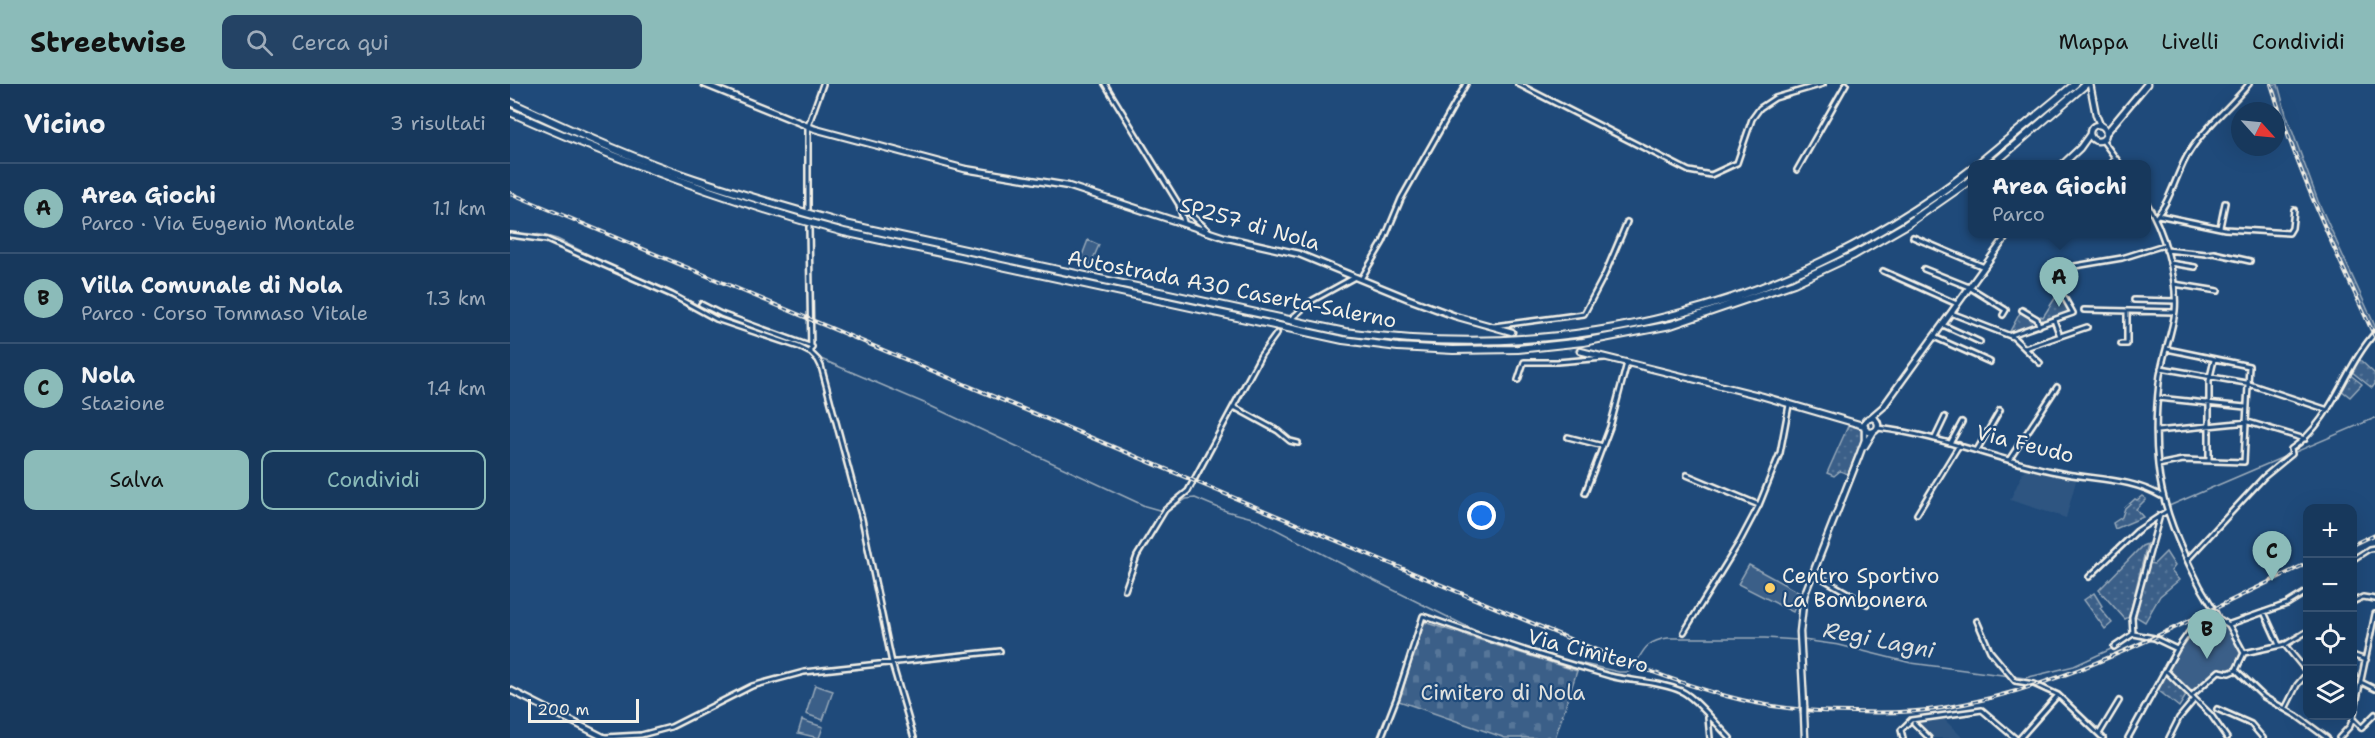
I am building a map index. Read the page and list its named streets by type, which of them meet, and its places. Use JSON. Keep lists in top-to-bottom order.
{
  "streets": {
    "highway": ["Autostrada A30 Caserta-Salerno"],
    "street": ["SP257 di Nola", "Via Feudo", "Via Cimitero"]
  },
  "water": ["Regi Lagni"],
  "parks": ["Cimitero di Nola"],
  "places": ["Centro Sportivo La Bombonera"],
  "scale_bar": "200 m",
  "north": "bottom right",
  "page": {
    "header": "Streetwise",
    "search": "Cerca qui",
    "nav": ["Mappa", "Livelli", "Condividi"],
    "heading": ["Vicino", "3 risultati"],
    "popup": ["Area Giochi", "Parco"],
    "list": [
      {
        "mark": "A",
        "name": "Area Giochi",
        "note": "Parco · Via Eugenio Montale",
        "value": "1.1 km"
      },
      {
        "mark": "B",
        "name": "Villa Comunale di Nola",
        "note": "Parco · Corso Tommaso Vitale",
        "value": "1.3 km"
      },
      {
        "mark": "C",
        "name": "Nola",
        "note": "Stazione",
        "value": "1.4 km"
      }
    ],
    "pins": ["A", "C", "B"],
    "buttons": ["Salva", "Condividi"],
    "map_buttons": ["+", "−"],
    "scale": "200 m"
  }
}
